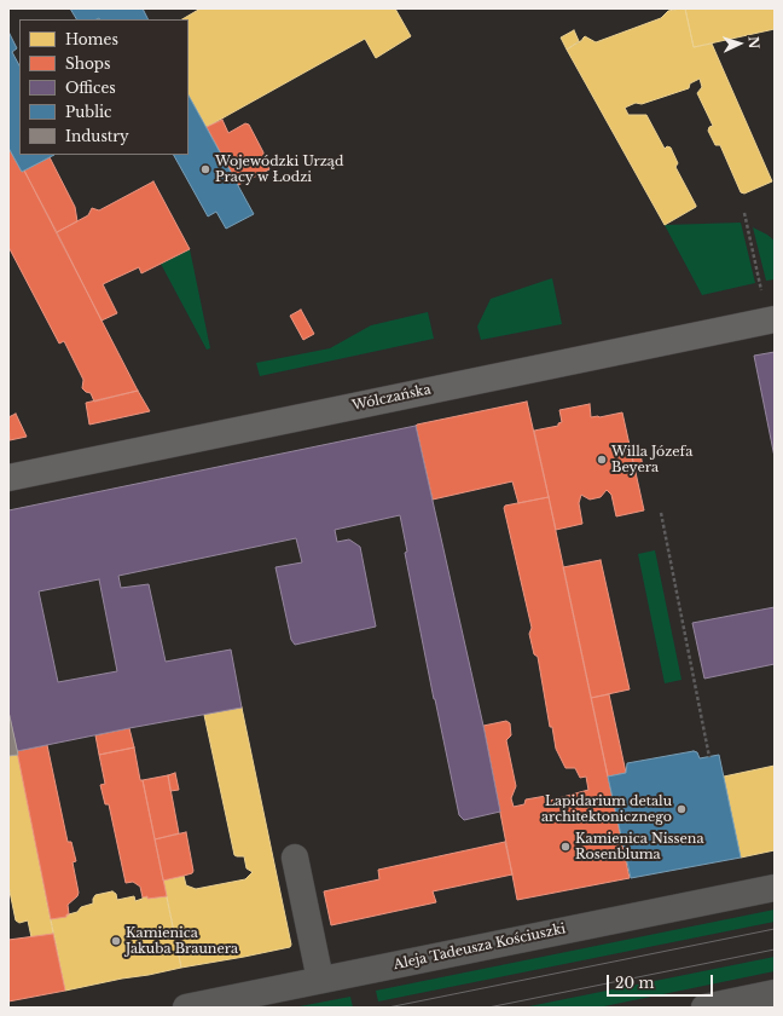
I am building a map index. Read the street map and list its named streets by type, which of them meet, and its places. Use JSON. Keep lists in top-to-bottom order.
{
  "streets": {
    "main road": ["Wólczańska"],
    "street": ["Aleja Tadeusza Kościuszki"]
  },
  "places": [
    "Wojewódzki Urząd Pracy w Łodzi",
    "Willa Józefa Beyera",
    "Lapidarium detalu architektonicznego",
    "Kamienica Nissena Rosenbluma",
    "Kamienica Jakuba Braunera"
  ],
  "legend": [
    "Homes",
    "Shops",
    "Offices",
    "Public",
    "Industry"
  ],
  "scale_bar": "20 m",
  "north": "right"
}
